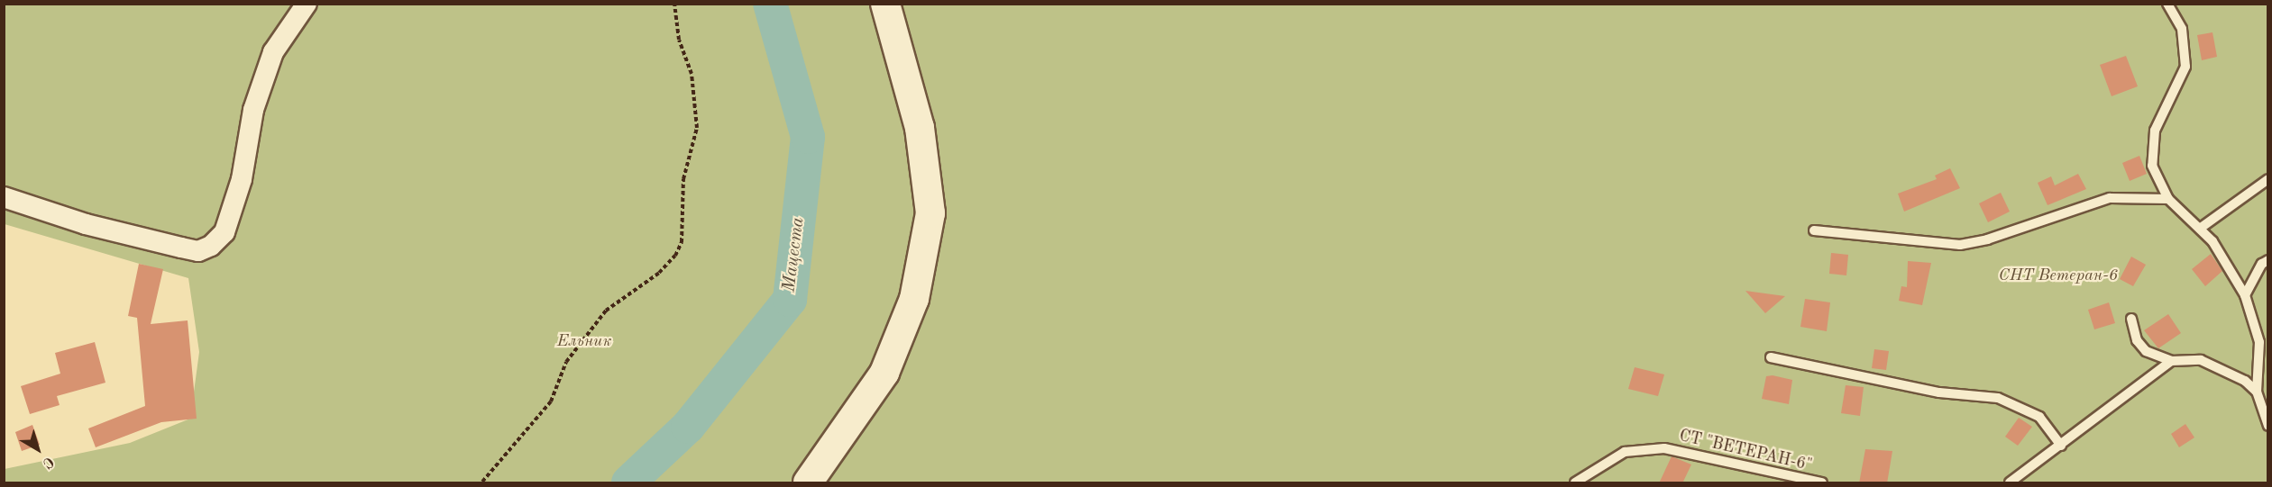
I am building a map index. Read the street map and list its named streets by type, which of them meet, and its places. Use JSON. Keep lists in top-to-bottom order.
{
  "streets": {
    "lane": ["СТ \"ВЕТЕРАН-6\""]
  },
  "water": ["Мацеста"],
  "parks": ["СНТ Ветеран-6", "Ельник"],
  "north": "bottom right"
}
